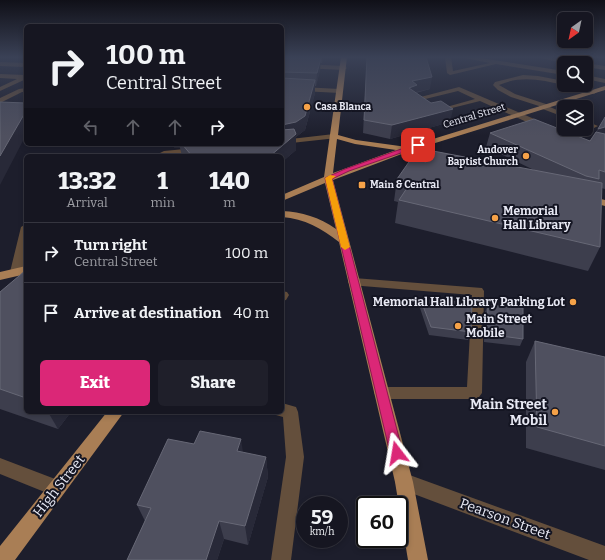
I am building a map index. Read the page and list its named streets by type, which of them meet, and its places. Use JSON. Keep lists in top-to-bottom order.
{
  "streets": {
    "main road": ["Central Street", "High Street"],
    "street": ["Pearson Street"]
  },
  "places": {
    "other": [
      "Casa Blanca",
      "Andover Baptist Church",
      "Memorial Hall Library",
      "Memorial Hall Library Parking Lot",
      "Main Street Mobile",
      "Main Street Mobil"
    ],
    "transit": ["Main & Central"]
  },
  "north": "bottom left",
  "page": {
    "turn": ["100 m", "Central Street"],
    "eta": [
      "13:32",
      "Arrival",
      "1",
      "min",
      "140",
      "m"
    ],
    "list": [
      {
        "name": "Turn right",
        "note": "Central Street",
        "value": "100 m"
      },
      {
        "name": "Arrive at destination",
        "value": "40 m"
      }
    ],
    "buttons": ["Exit", "Share"],
    "speed": "59 km/h",
    "limit": "60"
  }
}
